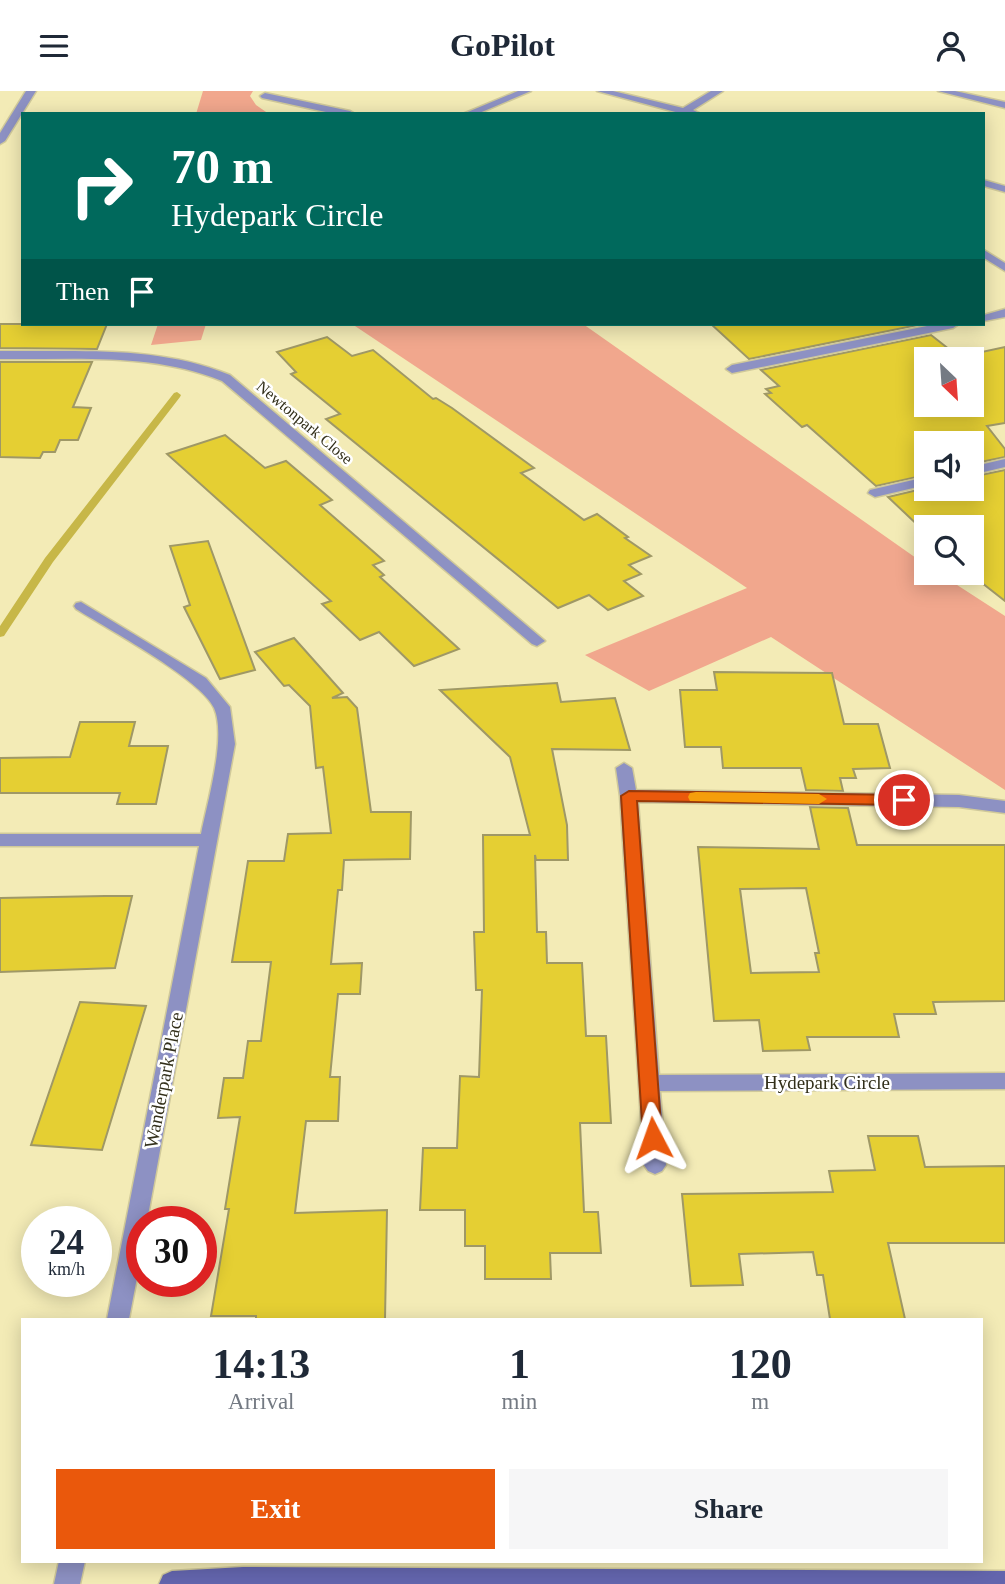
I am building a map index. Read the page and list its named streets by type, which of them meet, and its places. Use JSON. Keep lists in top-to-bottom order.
{
  "streets": {
    "street": ["Newtonpark Close", "Wanderpark Place", "Hydepark Circle"]
  },
  "north": "bottom right",
  "page": {
    "header": "GoPilot",
    "turn": ["70 m", "Hydepark Circle"],
    "then": "Then",
    "speed": "24 km/h",
    "limit": "30",
    "eta": [
      "14:13",
      "Arrival",
      "1",
      "min",
      "120",
      "m"
    ],
    "buttons": ["Exit", "Share"]
  }
}
